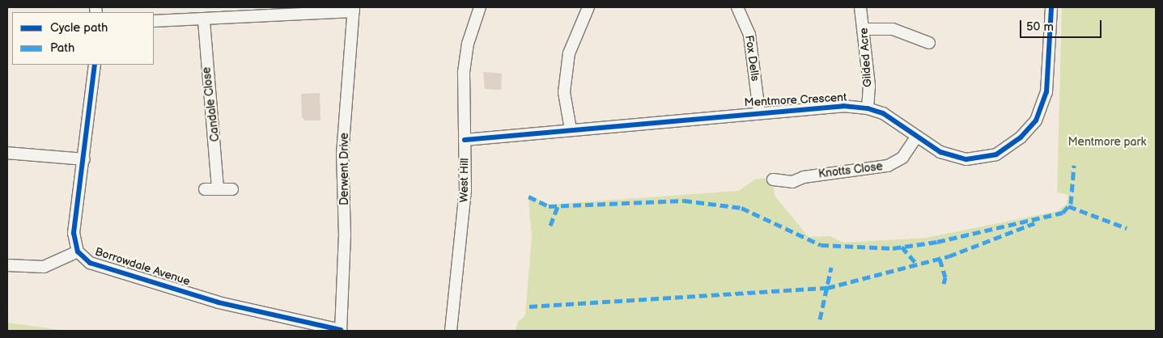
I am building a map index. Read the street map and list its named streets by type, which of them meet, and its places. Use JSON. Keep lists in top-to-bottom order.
{
  "streets": {
    "street": [
      "Gilded Acre",
      "Fox Dells",
      "Mentmore Crescent",
      "Candale Close",
      "Derwent Drive",
      "Knotts Close",
      "West Hill",
      "Borrowdale Avenue"
    ]
  },
  "crossings": [
    ["Gilded Acre", "Mentmore Crescent"],
    ["Fox Dells", "Mentmore Crescent"],
    ["Mentmore Crescent", "Knotts Close"],
    ["Mentmore Crescent", "West Hill"],
    ["Derwent Drive", "Borrowdale Avenue"]
  ],
  "parks": ["Mentmore park"],
  "legend": ["Cycle path", "Path"],
  "scale_bar": "50 m"
}
